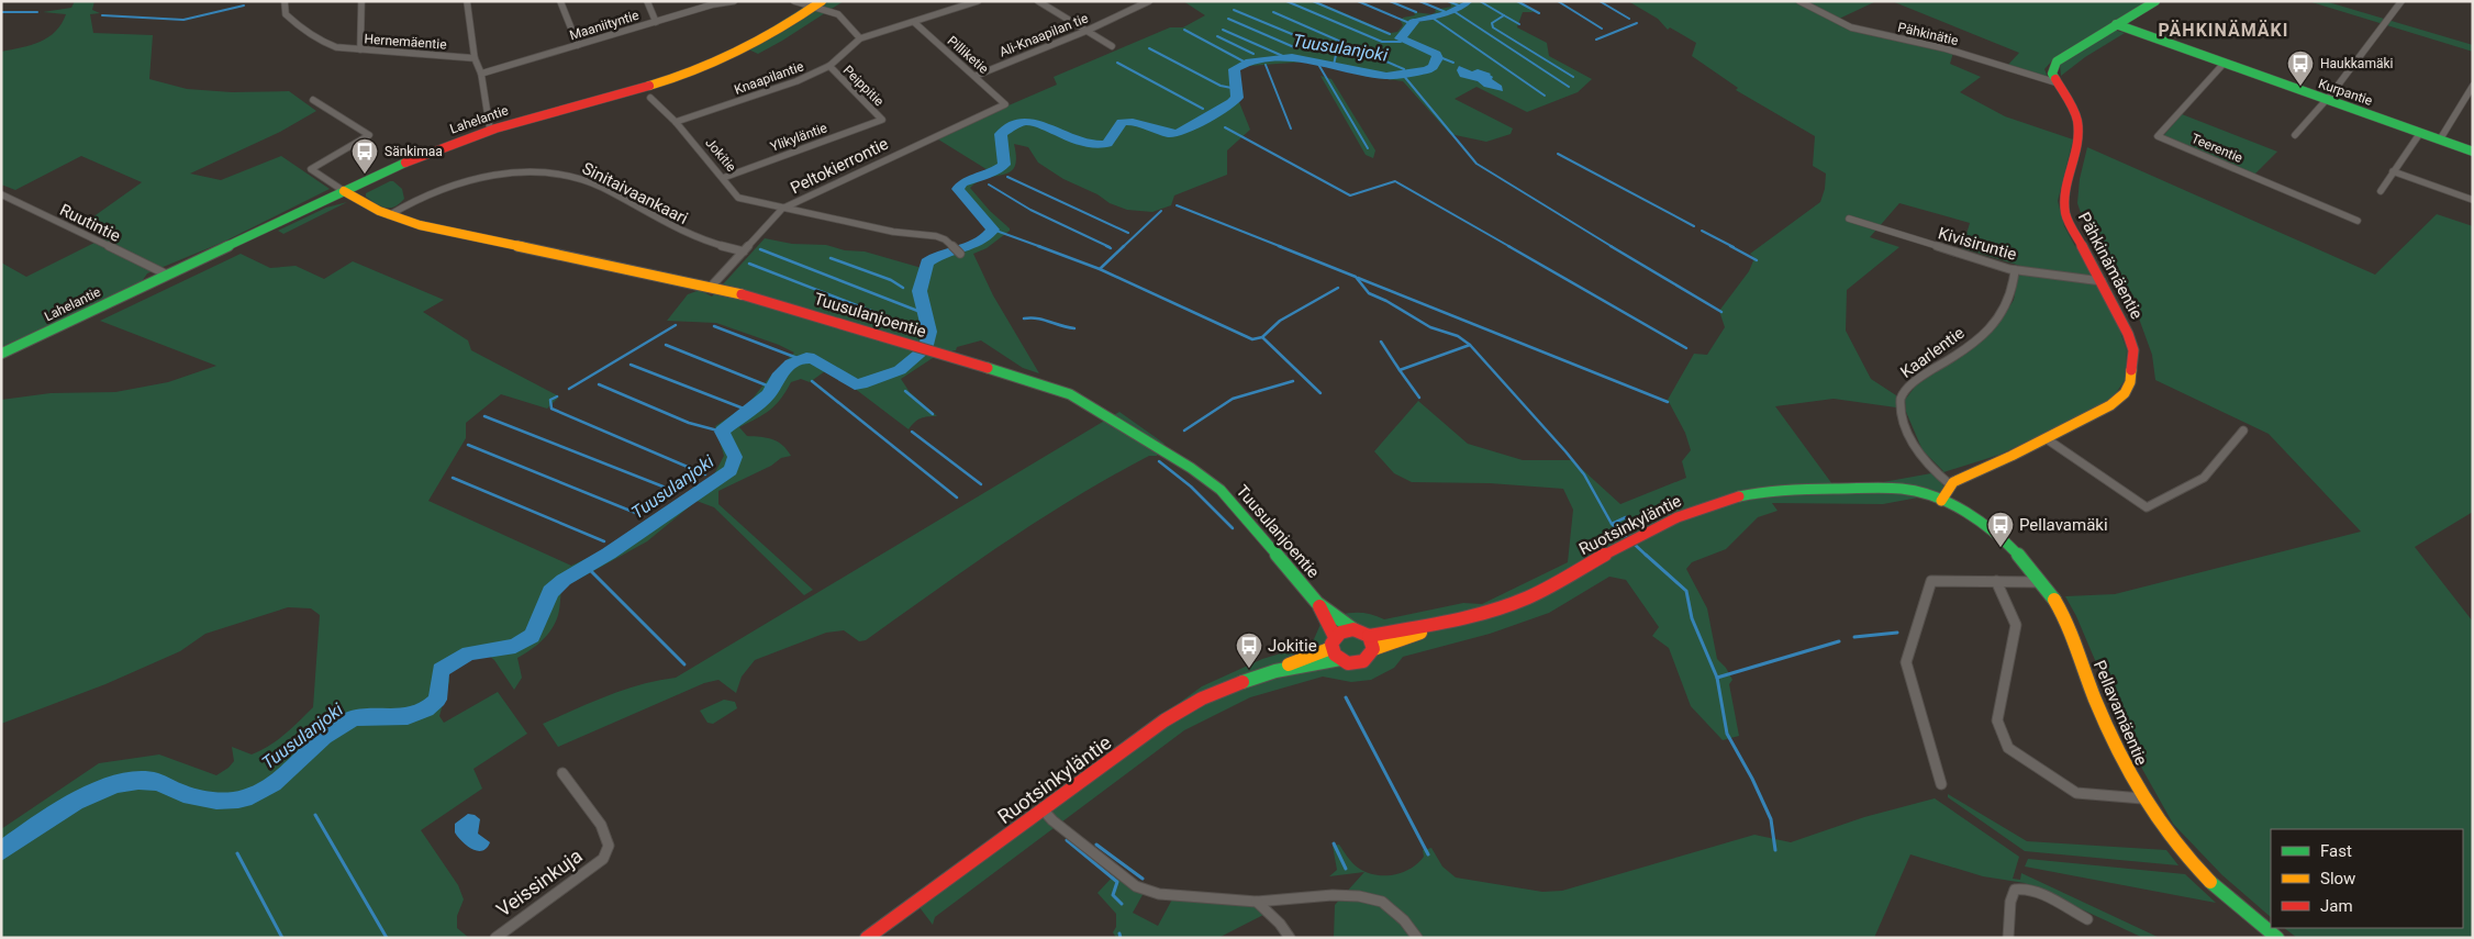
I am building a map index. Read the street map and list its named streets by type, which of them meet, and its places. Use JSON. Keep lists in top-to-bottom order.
{
  "streets": {
    "street": [
      "Maaniityntie",
      "Pähkinätie",
      "Ali-Knaapilan tie",
      "Hernemäentie",
      "Pilliketie",
      "Knaapilantie",
      "Peippitie",
      "Kurpantie",
      "Lahelantie",
      "Ylikyläntie",
      "Teerentie",
      "Jokitie",
      "Peltokierrontie",
      "Sinitaivaankaari",
      "Ruutintie",
      "Kivisiruntie",
      "Pähkinämäentie",
      "Tuusulanjoentie",
      "Kaarlentie",
      "Ruotsinkyläntie",
      "Pellavamäentie",
      "Veissinkuja"
    ]
  },
  "crossings": [
    ["Pähkinätie", "Pähkinämäentie"],
    ["Ali-Knaapilan tie", "Pilliketie"],
    ["Pilliketie", "Knaapilantie"],
    ["Pilliketie", "Peltokierrontie"],
    ["Knaapilantie", "Peippitie"],
    ["Knaapilantie", "Jokitie"],
    ["Peippitie", "Ylikyläntie"],
    ["Kurpantie", "Teerentie"],
    ["Lahelantie", "Ruutintie"],
    ["Lahelantie", "Tuusulanjoentie"],
    ["Ylikyläntie", "Jokitie"],
    ["Jokitie", "Peltokierrontie"],
    ["Peltokierrontie", "Sinitaivaankaari"],
    ["Peltokierrontie", "Tuusulanjoentie"],
    ["Sinitaivaankaari", "Tuusulanjoentie"],
    ["Kivisiruntie", "Pähkinämäentie"],
    ["Kivisiruntie", "Kaarlentie"],
    ["Pähkinämäentie", "Kaarlentie"],
    ["Pähkinämäentie", "Ruotsinkyläntie"],
    ["Pähkinämäentie", "Pellavamäentie"],
    ["Tuusulanjoentie", "Ruotsinkyläntie"],
    ["Ruotsinkyläntie", "Pellavamäentie"]
  ],
  "districts": ["PÄHKINÄMÄKI"],
  "water": ["Tuusulanjoki"],
  "places": {
    "bus stop": [
      "Haukkamäki",
      "Sänkimaa",
      "Pellavamäki",
      "Jokitie"
    ]
  },
  "legend": ["Fast", "Slow", "Jam"]
}
